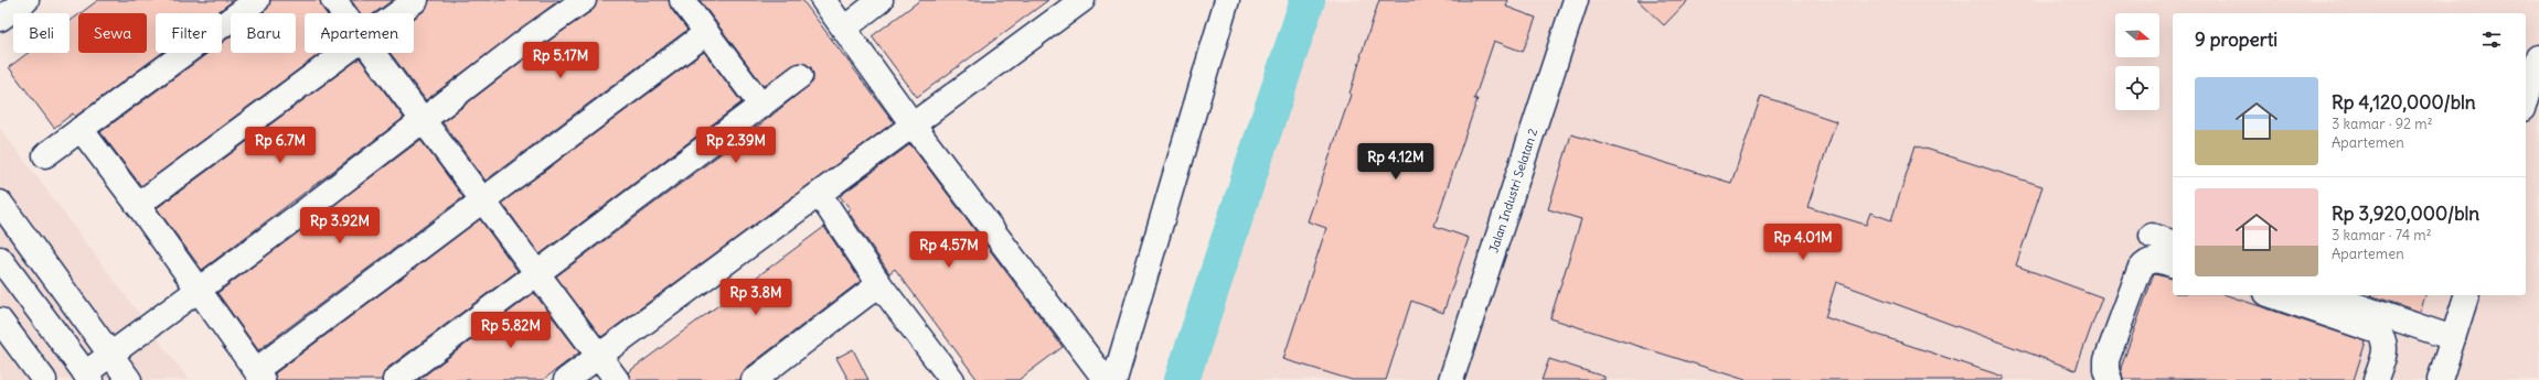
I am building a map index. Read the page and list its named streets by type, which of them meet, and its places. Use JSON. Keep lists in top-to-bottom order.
{
  "streets": {
    "street": ["Jalan Industri Selatan 2"]
  },
  "north": "right",
  "page": {
    "chip": [
      "Beli",
      "Sewa",
      "Filter",
      "Baru",
      "Apartemen"
    ],
    "heading": "9 properti",
    "price": [
      "Rp 5.17M",
      "Rp 6.7M",
      "Rp 2.39M",
      "Rp 4.12M",
      "Rp 3.92M",
      "Rp 4.01M",
      "Rp 4.57M",
      "Rp 3.8M",
      "Rp 5.82M"
    ],
    "list": [
      {
        "name": "Rp 4,120,000/bln",
        "note": "3 kamar · 92 m² · Apartemen"
      },
      {
        "name": "Rp 3,920,000/bln",
        "note": "3 kamar · 74 m² · Apartemen"
      }
    ]
  }
}
